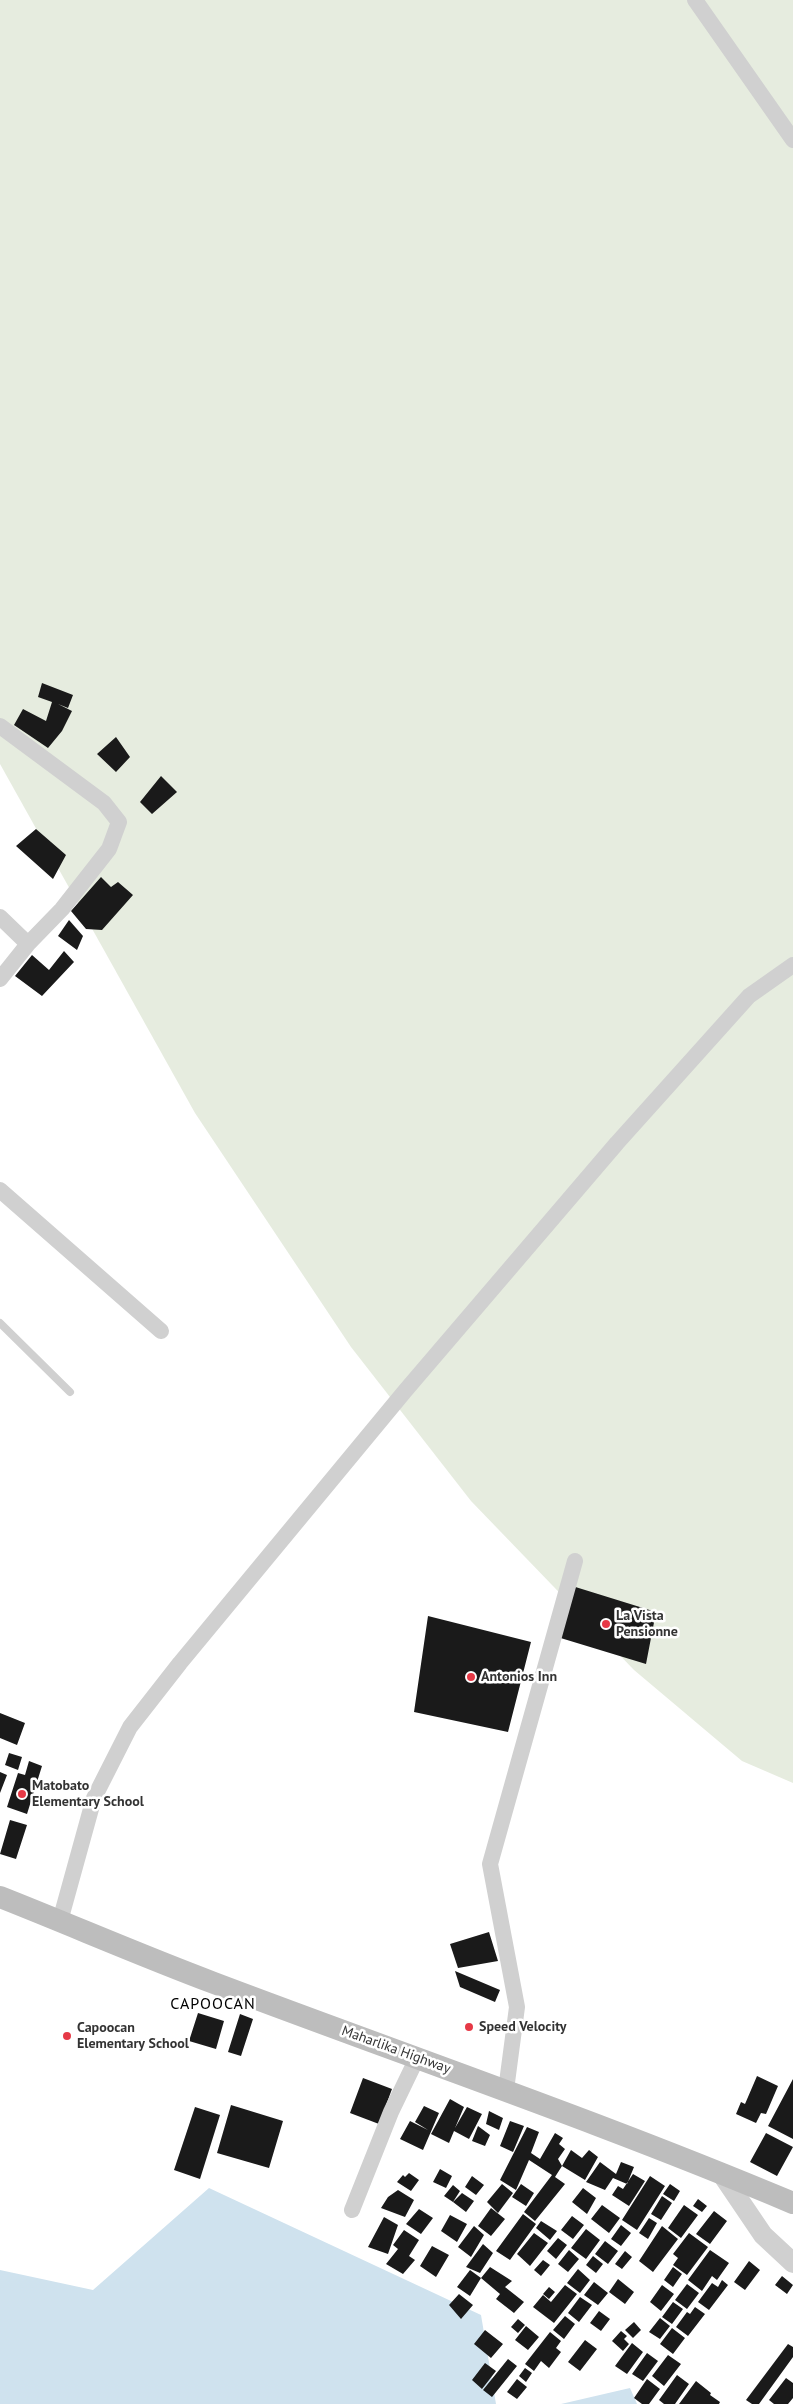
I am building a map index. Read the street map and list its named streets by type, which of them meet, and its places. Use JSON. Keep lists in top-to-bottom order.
{
  "streets": {
    "main road": ["Maharlika Highway"]
  },
  "districts": ["CAPOOCAN"],
  "places": [
    "La Vista Pensionne",
    "Antonios Inn",
    "Matobato Elementary School",
    "Speed Velocity",
    "Capoocan Elementary School"
  ]
}
